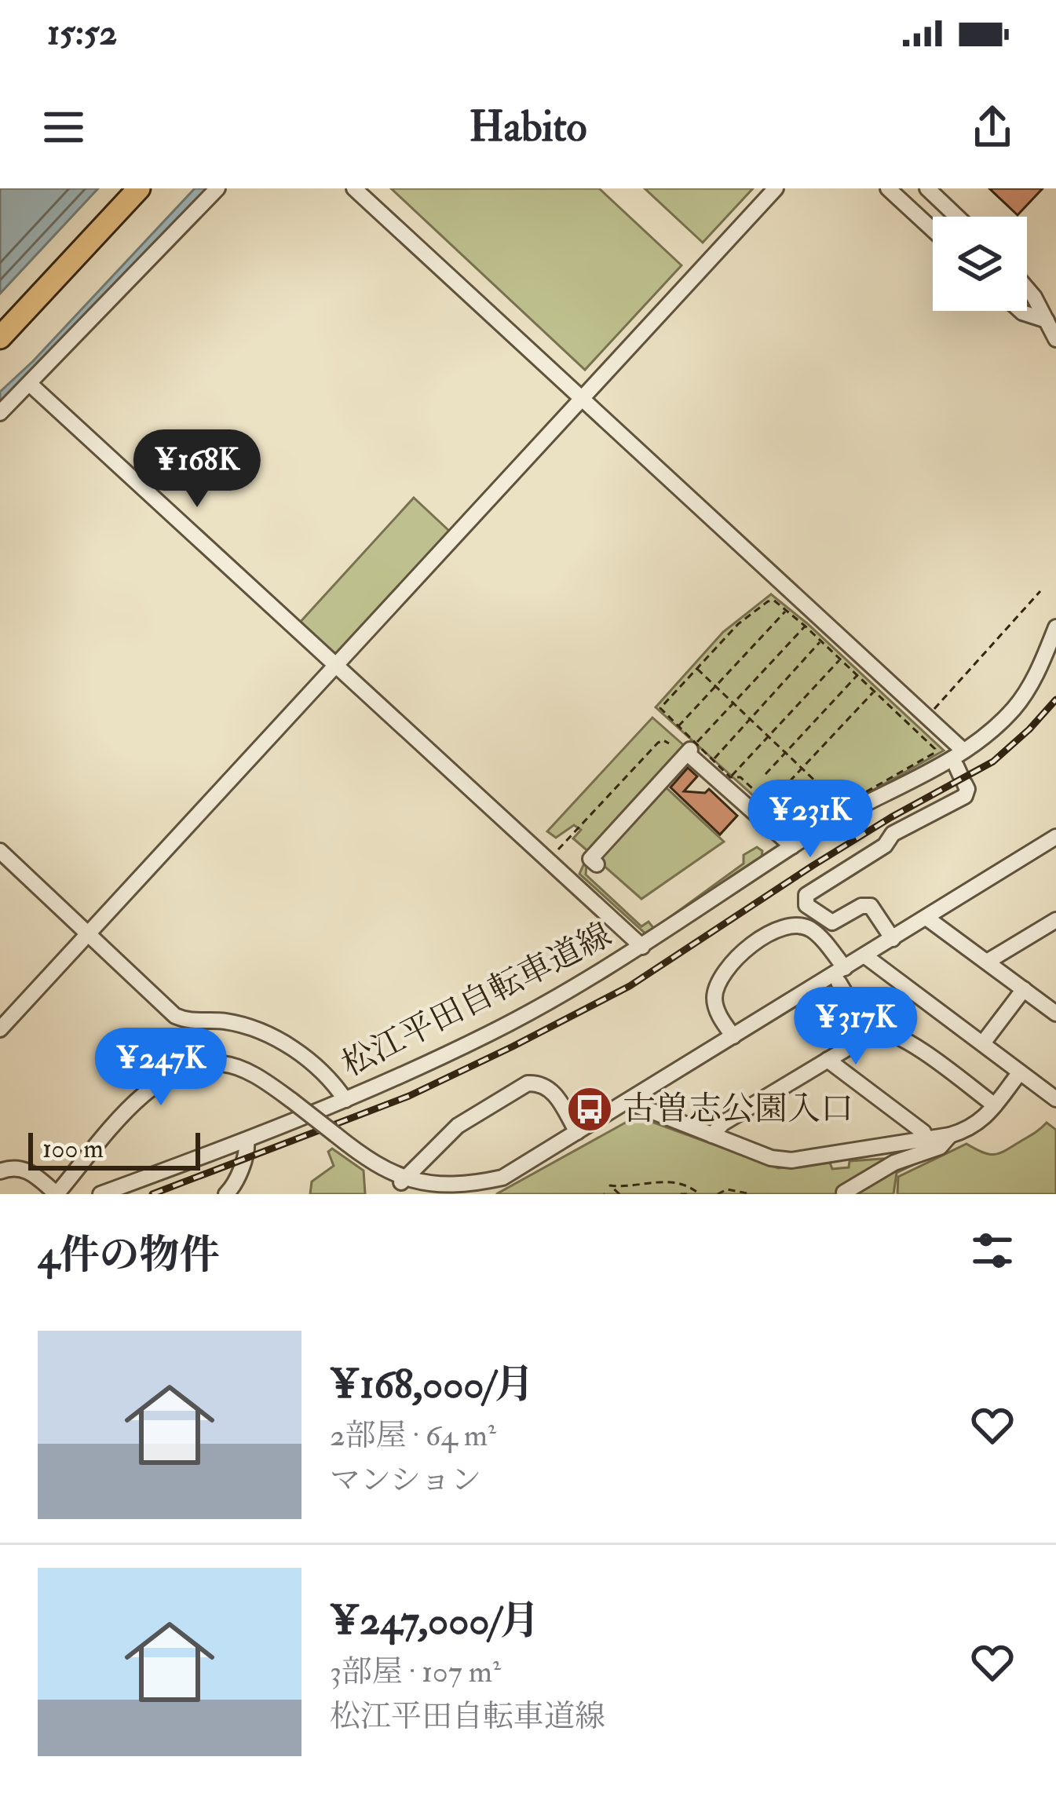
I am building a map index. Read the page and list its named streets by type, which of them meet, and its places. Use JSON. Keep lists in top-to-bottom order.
{
  "streets": {
    "street": ["松江平田自転車道線"]
  },
  "places": {
    "bus stop": ["古曽志公園入口"]
  },
  "scale_bar": "100 m",
  "page": {
    "status": "15:52",
    "header": "Habito",
    "price": [
      "¥168K",
      "¥231K",
      "¥317K",
      "¥247K"
    ],
    "scale": "100 m",
    "heading": "4件の物件",
    "list": [
      {
        "name": "¥168,000/月",
        "note": "2部屋 · 64 m² · マンション"
      },
      {
        "name": "¥247,000/月",
        "note": "3部屋 · 107 m² · 松江平田自転車道線"
      }
    ]
  }
}
